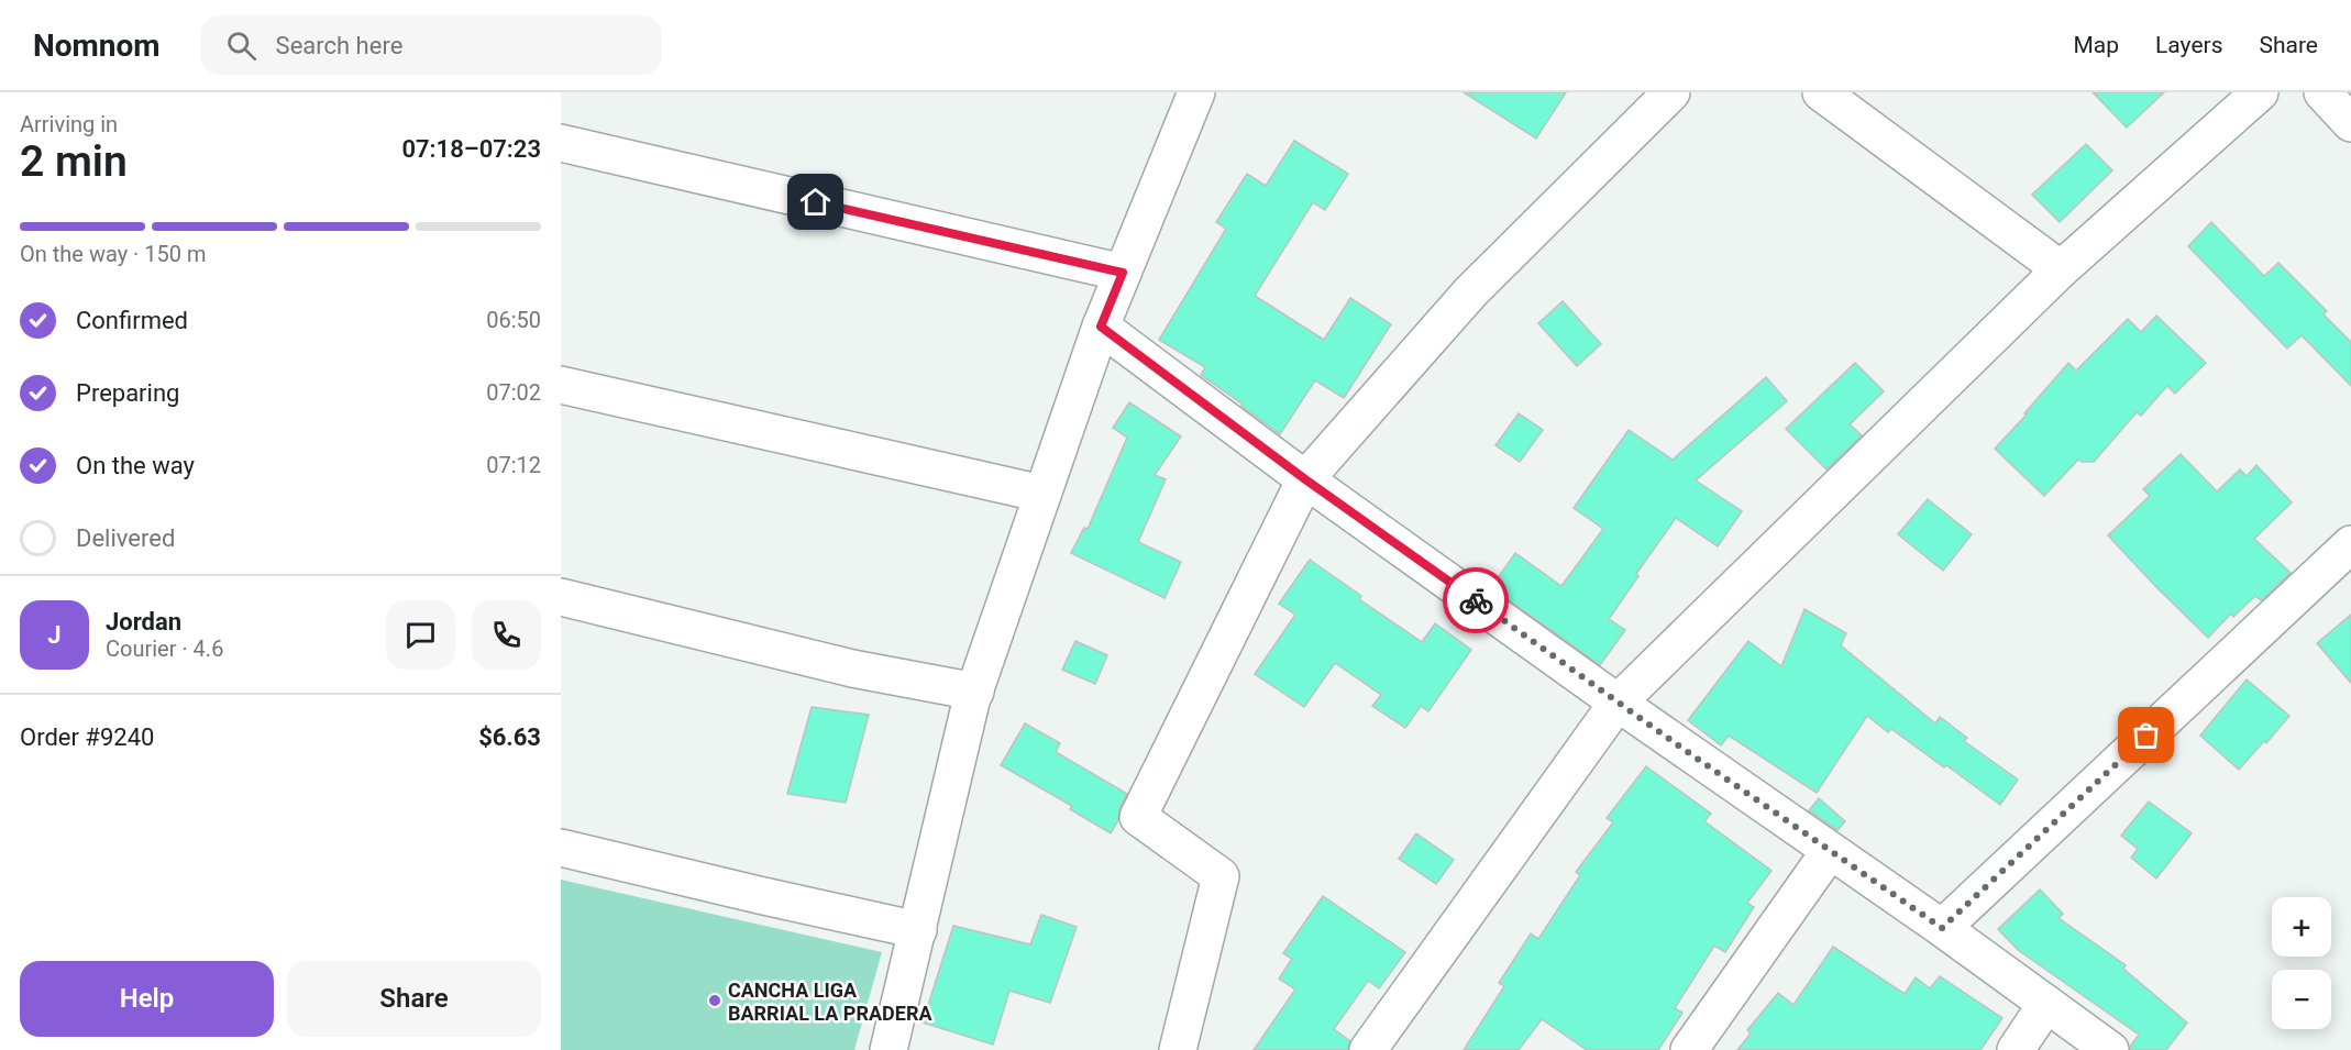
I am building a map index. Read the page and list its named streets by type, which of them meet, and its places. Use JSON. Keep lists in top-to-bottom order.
{
  "places": ["CANCHA LIGA BARRIAL LA PRADERA"],
  "page": {
    "header": "Nomnom",
    "search": "Search here",
    "nav": ["Map", "Layers", "Share"],
    "heading": ["2 min", "Arriving in", "07:18–07:23"],
    "panel": [
      "Jordan",
      "Courier · 4.6",
      "Order #9240",
      "$6.63"
    ],
    "bar": "On the way · 150 m",
    "list": [
      ["Confirmed", "06:50"],
      ["Preparing", "07:02"],
      ["On the way", "07:12"],
      "Delivered"
    ],
    "round": "J",
    "map_buttons": ["+", "−"],
    "buttons": ["Help", "Share"]
  }
}
